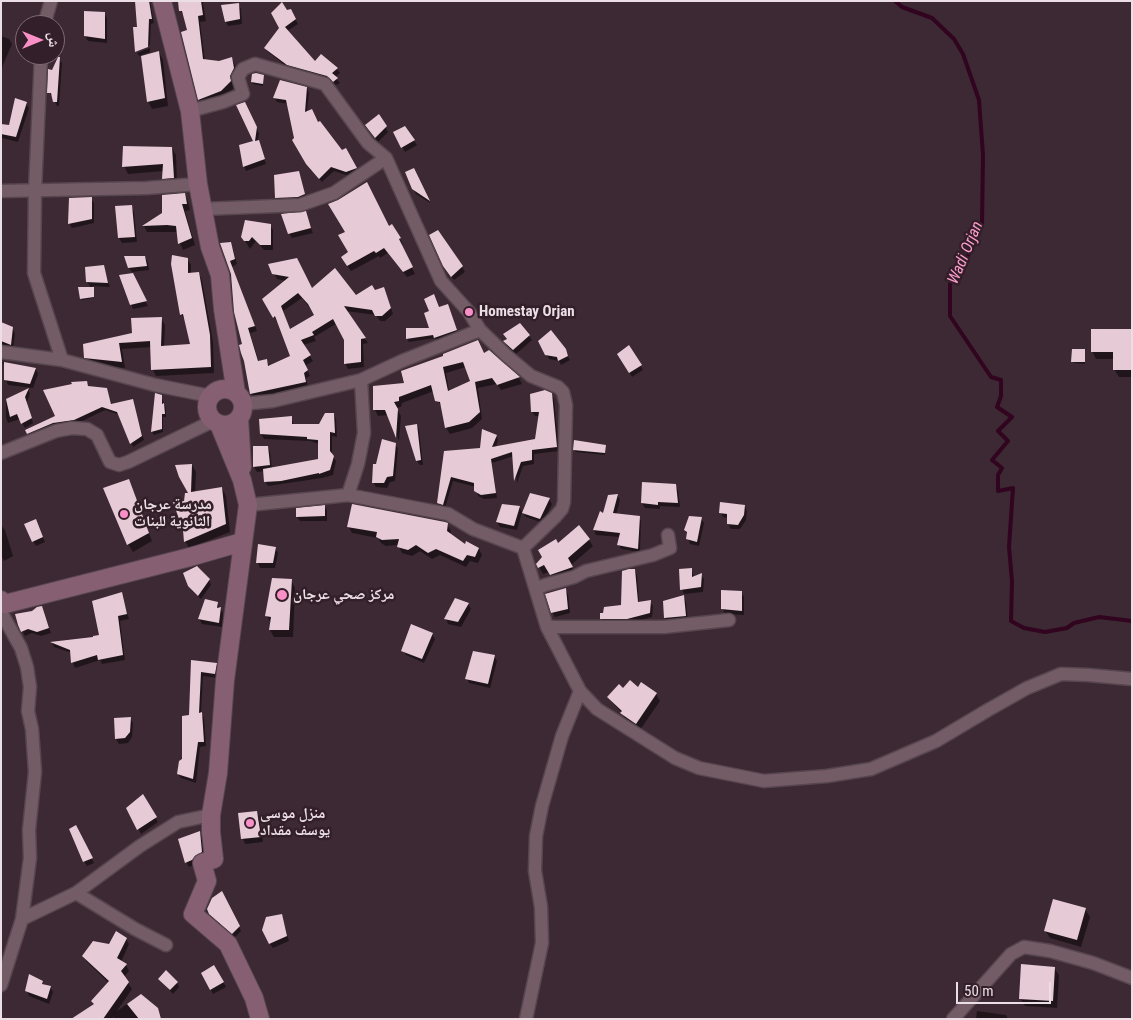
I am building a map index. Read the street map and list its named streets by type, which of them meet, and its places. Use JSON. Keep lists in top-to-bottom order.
{
  "water": ["Wadi Orjan"],
  "places": [
    "Homestay Orjan",
    "مدرسة عرجان الثانوية للبنات",
    "مركز صحي عرجان",
    "منزل موسى يوسف مقداد"
  ],
  "scale_bar": "50 m",
  "north": "right"
}
